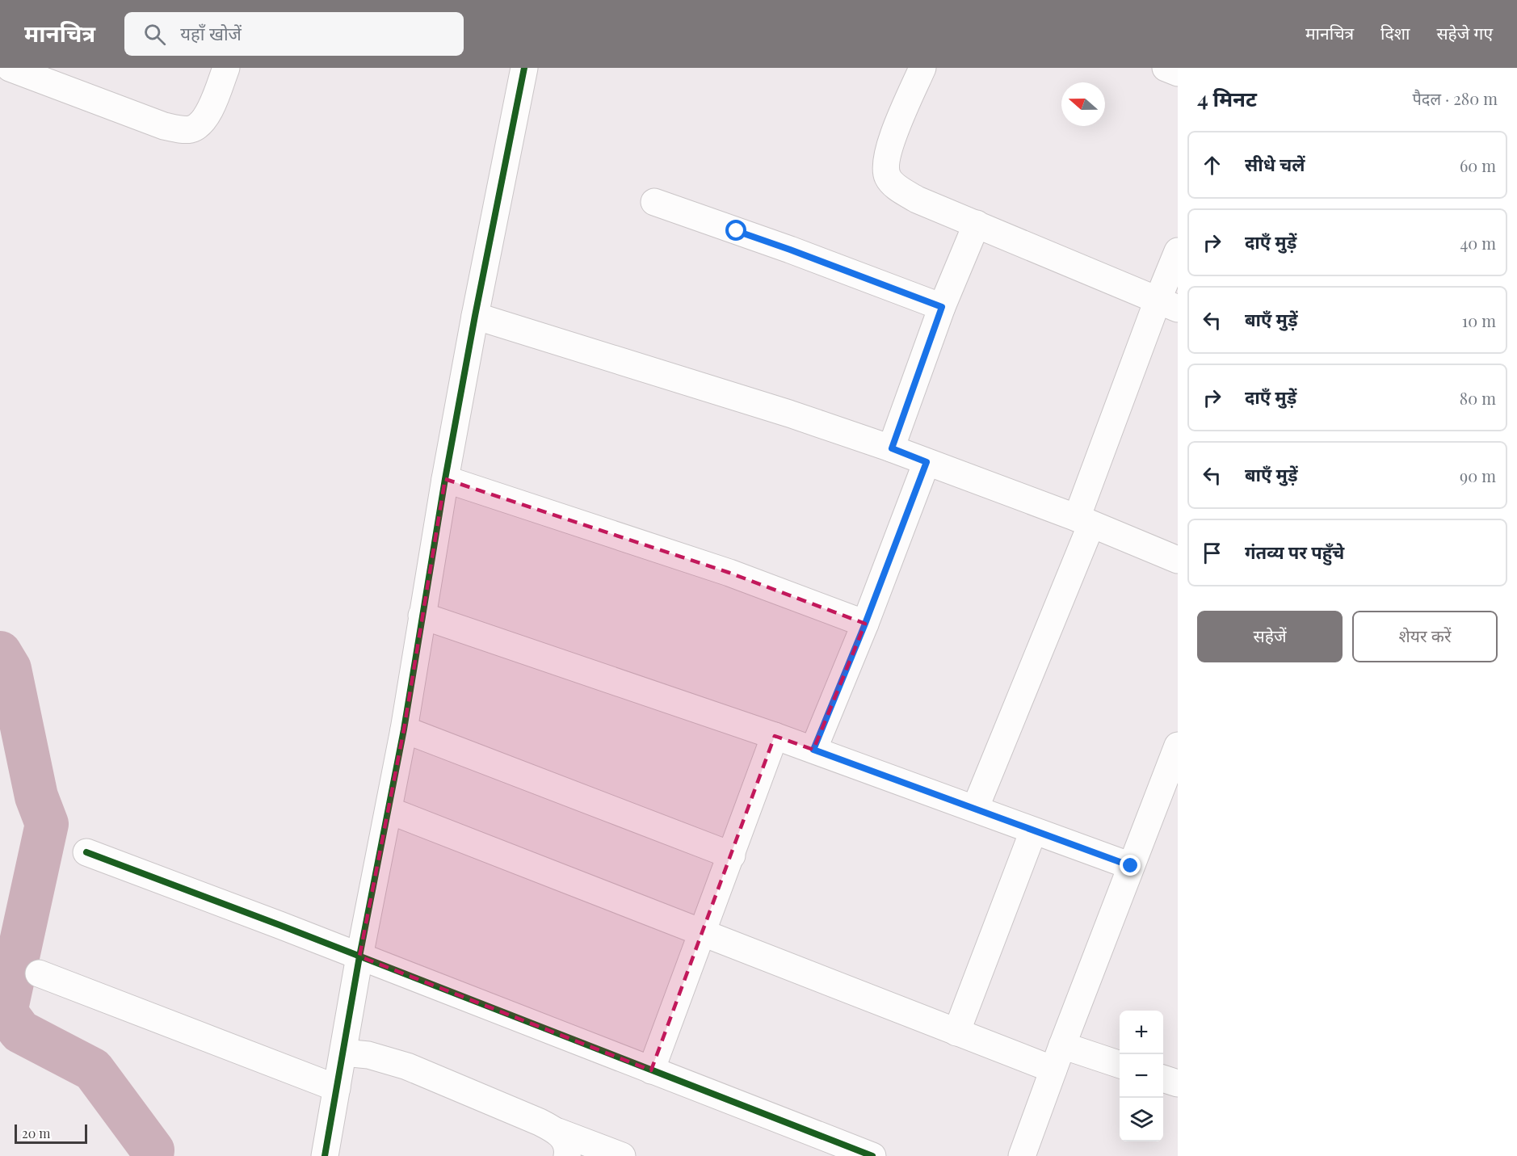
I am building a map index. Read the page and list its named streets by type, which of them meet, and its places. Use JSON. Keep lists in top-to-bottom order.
{
  "scale_bar": "20 m",
  "north": "left",
  "page": {
    "header": "मानचित्र",
    "search": "यहाँ खोजें",
    "nav": ["मानचित्र", "दिशा", "सहेजे गए"],
    "heading": ["4 मिनट", "पैदल · 280 m"],
    "list": [
      ["सीधे चलें", "60 m"],
      ["दाएँ मुड़ें", "40 m"],
      ["बाएँ मुड़ें", "10 m"],
      ["दाएँ मुड़ें", "80 m"],
      ["बाएँ मुड़ें", "90 m"],
      "गंतव्य पर पहुँचे"
    ],
    "buttons": ["सहेजें", "शेयर करें"],
    "map_buttons": ["+", "−"],
    "scale": "20 m"
  }
}
